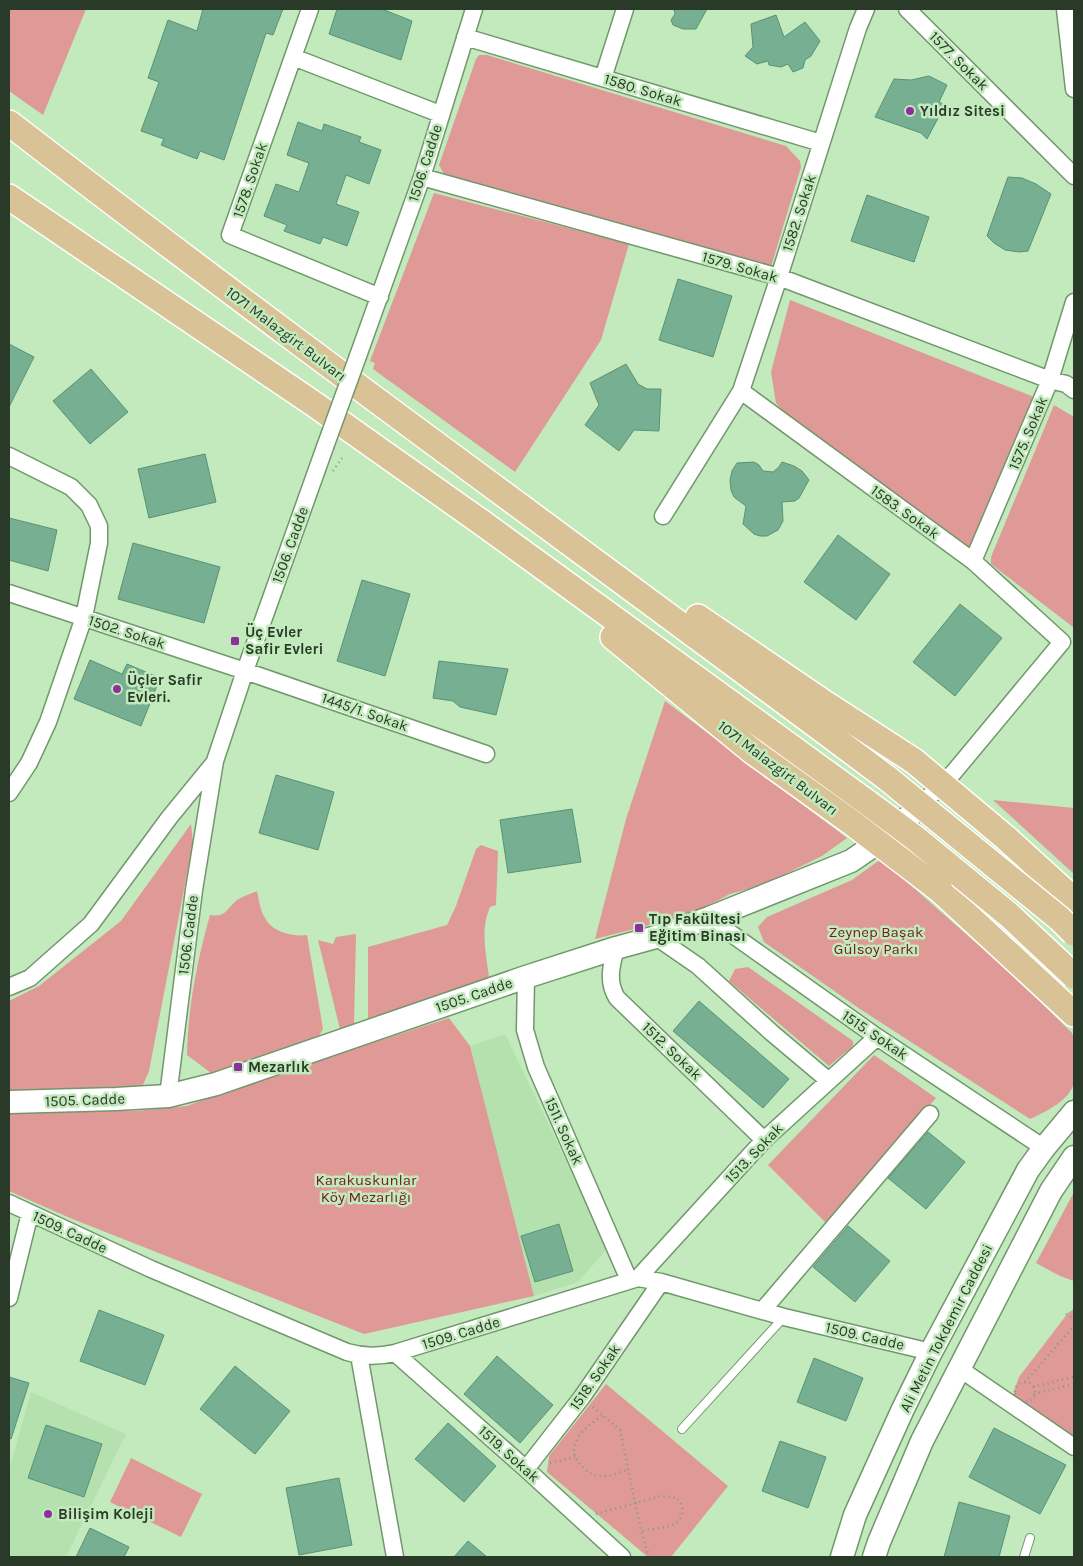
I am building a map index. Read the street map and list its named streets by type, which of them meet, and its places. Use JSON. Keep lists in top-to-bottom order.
{
  "streets": {
    "main road": ["1071 Malazgirt Bulvarı"],
    "street": [
      "1577. Sokak",
      "1580. Sokak",
      "1506. Cadde",
      "1578. Sokak",
      "1582. Sokak",
      "1579. Sokak",
      "1575. Sokak",
      "1583. Sokak",
      "1502. Sokak",
      "1445/1. Sokak",
      "1505. Cadde",
      "1515. Sokak",
      "1512. Sokak",
      "1511. Sokak",
      "1513. Sokak",
      "1509. Cadde",
      "Ali Metin Tokdemir Caddesi",
      "1518. Sokak",
      "1519. Sokak"
    ]
  },
  "crossings": [
    ["1580. Sokak", "1506. Cadde"],
    ["1580. Sokak", "1582. Sokak"],
    ["1506. Cadde", "1578. Sokak"],
    ["1506. Cadde", "1579. Sokak"],
    ["1506. Cadde", "1502. Sokak"],
    ["1506. Cadde", "1445/1. Sokak"],
    ["1506. Cadde", "1505. Cadde"],
    ["1582. Sokak", "1579. Sokak"],
    ["1582. Sokak", "1583. Sokak"],
    ["1579. Sokak", "1575. Sokak"],
    ["1575. Sokak", "1583. Sokak"],
    ["1502. Sokak", "1445/1. Sokak"],
    ["1505. Cadde", "1515. Sokak"],
    ["1505. Cadde", "1512. Sokak"],
    ["1505. Cadde", "1511. Sokak"],
    ["1515. Sokak", "1513. Sokak"],
    ["1515. Sokak", "Ali Metin Tokdemir Caddesi"],
    ["1512. Sokak", "1513. Sokak"],
    ["1511. Sokak", "1513. Sokak"],
    ["1511. Sokak", "1509. Cadde"],
    ["1513. Sokak", "1509. Cadde"],
    ["1509. Cadde", "Ali Metin Tokdemir Caddesi"],
    ["1509. Cadde", "1518. Sokak"],
    ["1509. Cadde", "1519. Sokak"],
    ["1518. Sokak", "1519. Sokak"]
  ],
  "parks": ["Zeynep Başak Gülsoy Parkı", "Karakuskunlar Köy Mezarlığı"],
  "places": {
    "other": ["Yıldız Sitesi", "Üçler Safir Evleri.", "Bilişim Koleji"],
    "transit": ["Üç Evler Safir Evleri", "Tıp Fakültesi Eğitim Binası", "Mezarlık"]
  }
}
